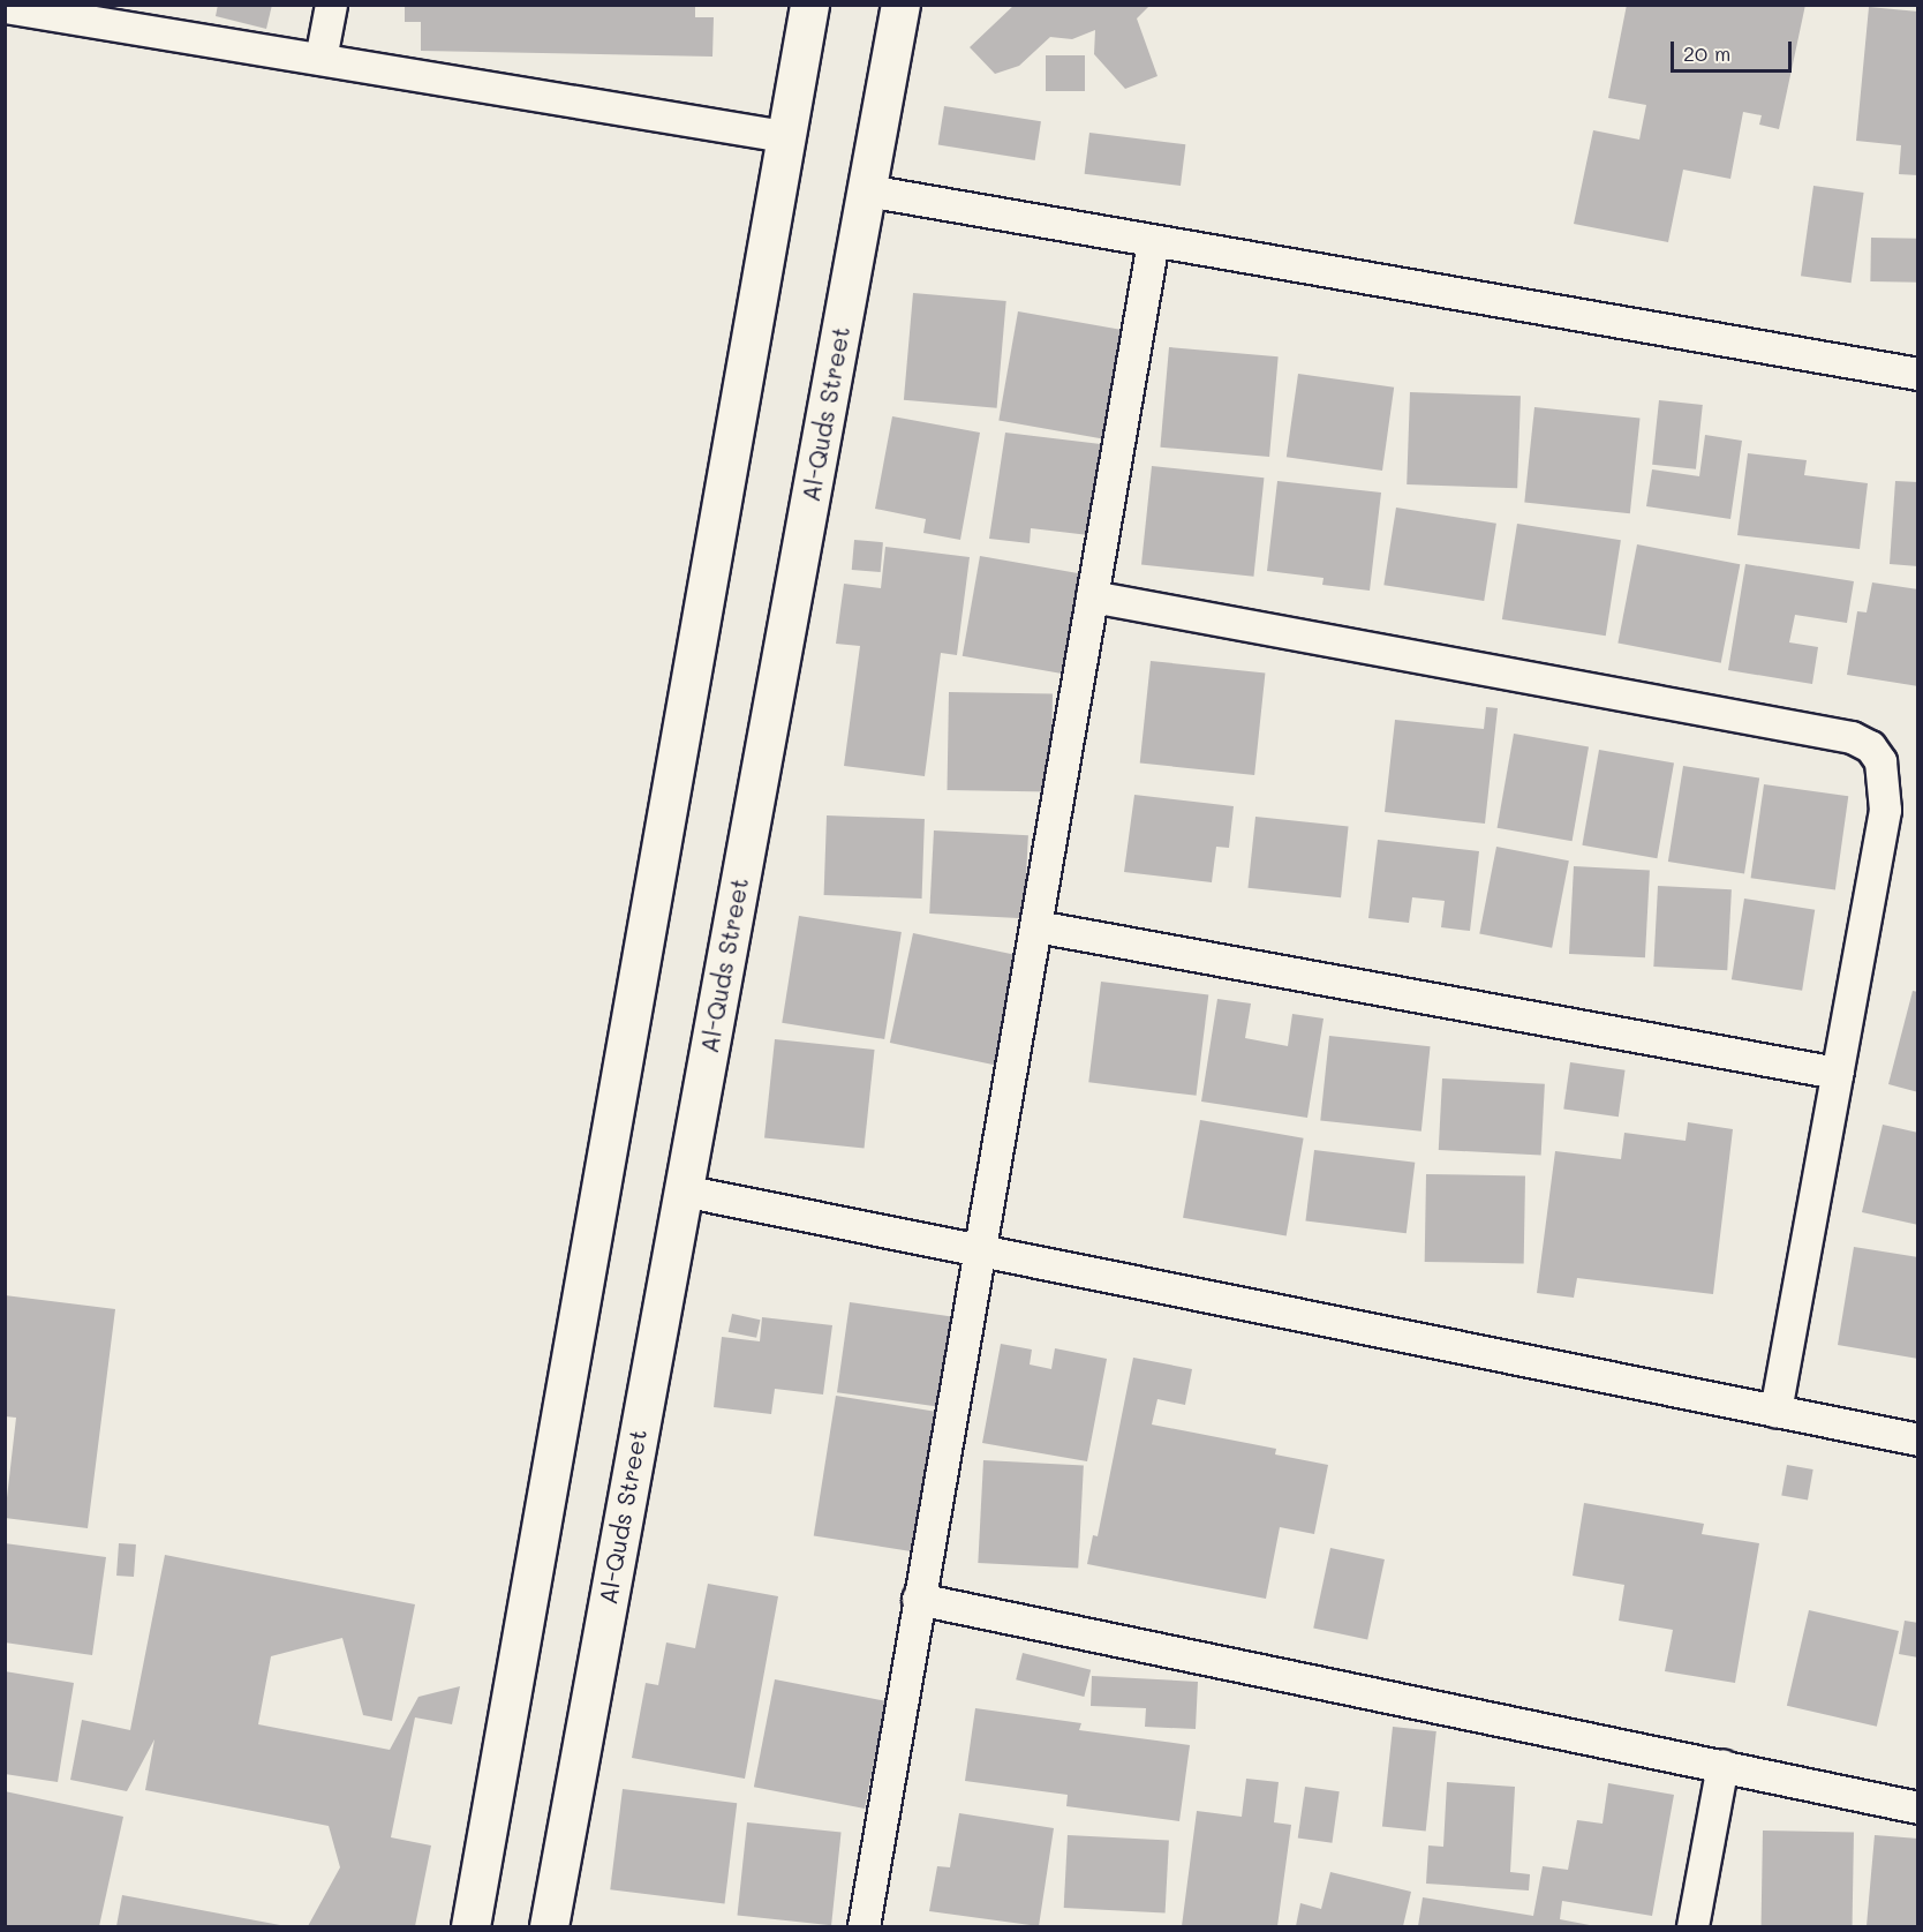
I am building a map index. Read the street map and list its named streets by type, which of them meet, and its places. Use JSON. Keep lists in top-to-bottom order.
{
  "streets": {
    "street": ["Al-Quds Street"]
  },
  "scale_bar": "20 m"
}
